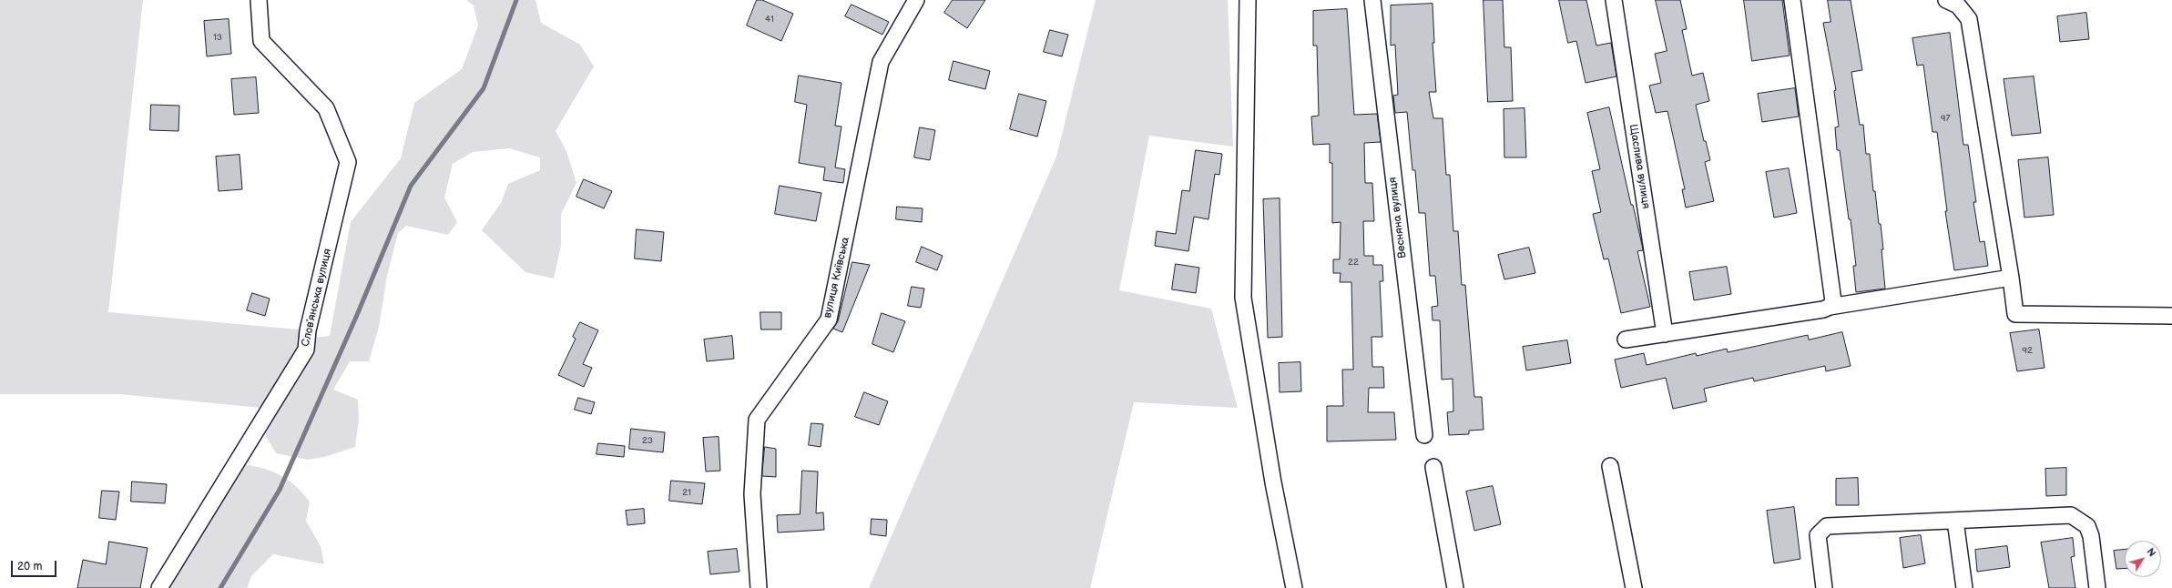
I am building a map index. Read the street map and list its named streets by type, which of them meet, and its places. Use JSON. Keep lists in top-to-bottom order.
{
  "streets": {
    "street": [
      "Щаслива вулиця",
      "Весняна вулиця",
      "вулиця Київська",
      "Словʼянська вулиця"
    ]
  },
  "house_numbers": [
    "41",
    "13",
    "97",
    "22",
    "92",
    "23",
    "21"
  ],
  "scale_bar": "20 m",
  "north": "top right"
}
